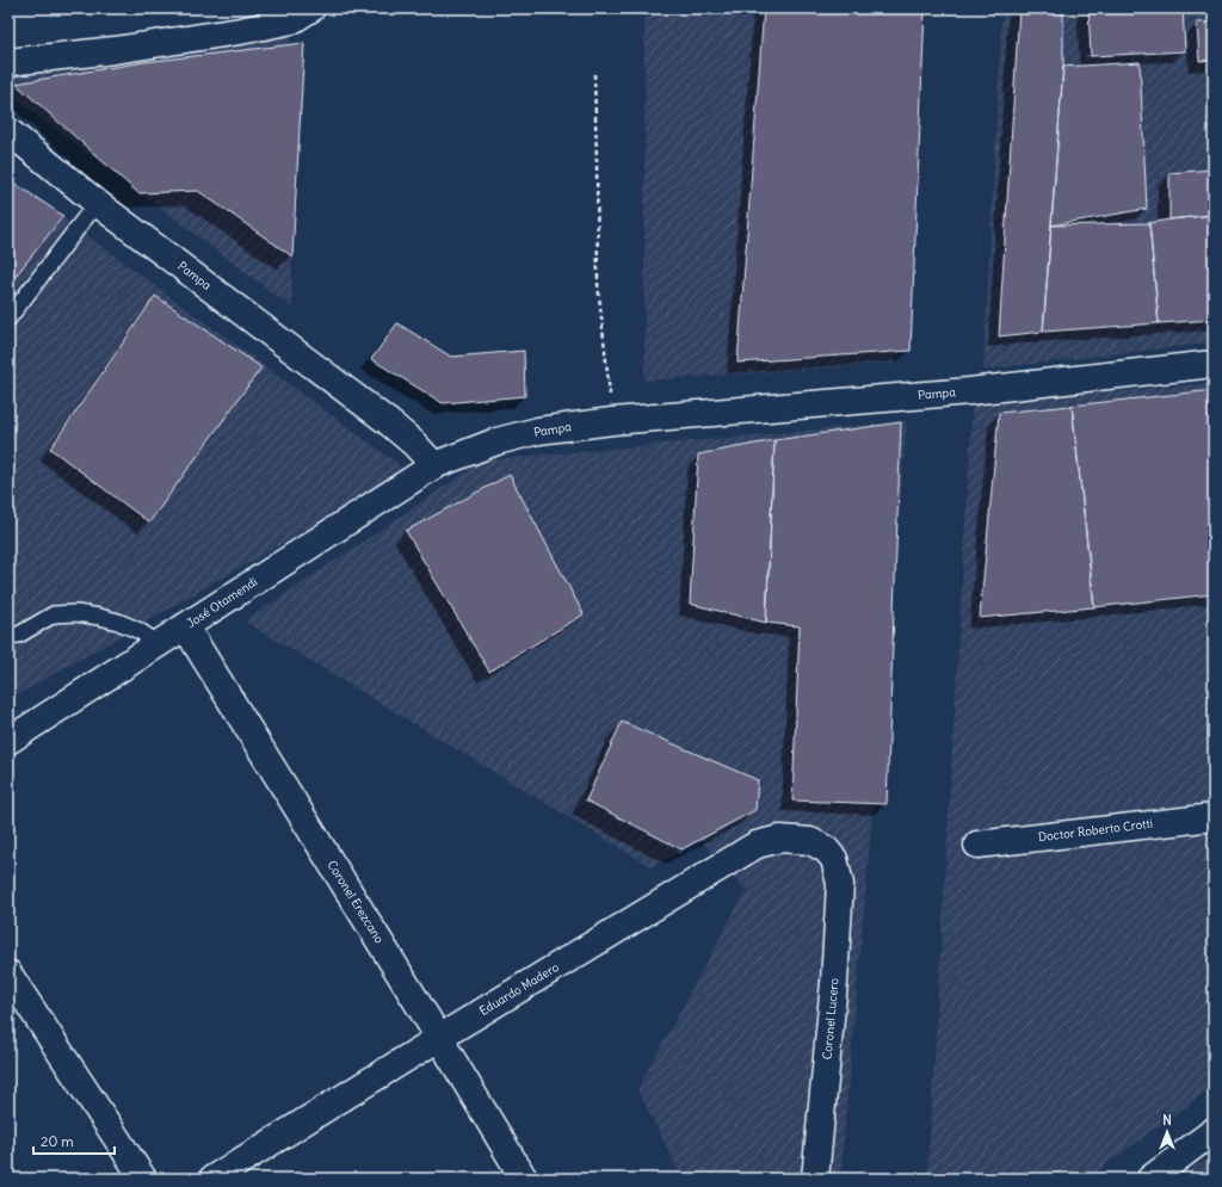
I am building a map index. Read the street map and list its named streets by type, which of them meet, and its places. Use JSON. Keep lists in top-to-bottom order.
{
  "streets": {
    "street": [
      "Pampa",
      "José Otamendi",
      "Doctor Roberto Crotti",
      "Coronel Erezcano",
      "Eduardo Madero",
      "Coronel Lucero"
    ]
  },
  "crossings": [
    ["Pampa", "José Otamendi"],
    ["José Otamendi", "Coronel Erezcano"],
    ["Coronel Erezcano", "Eduardo Madero"],
    ["Eduardo Madero", "Coronel Lucero"]
  ],
  "scale_bar": "20 m",
  "north": "top"
}
